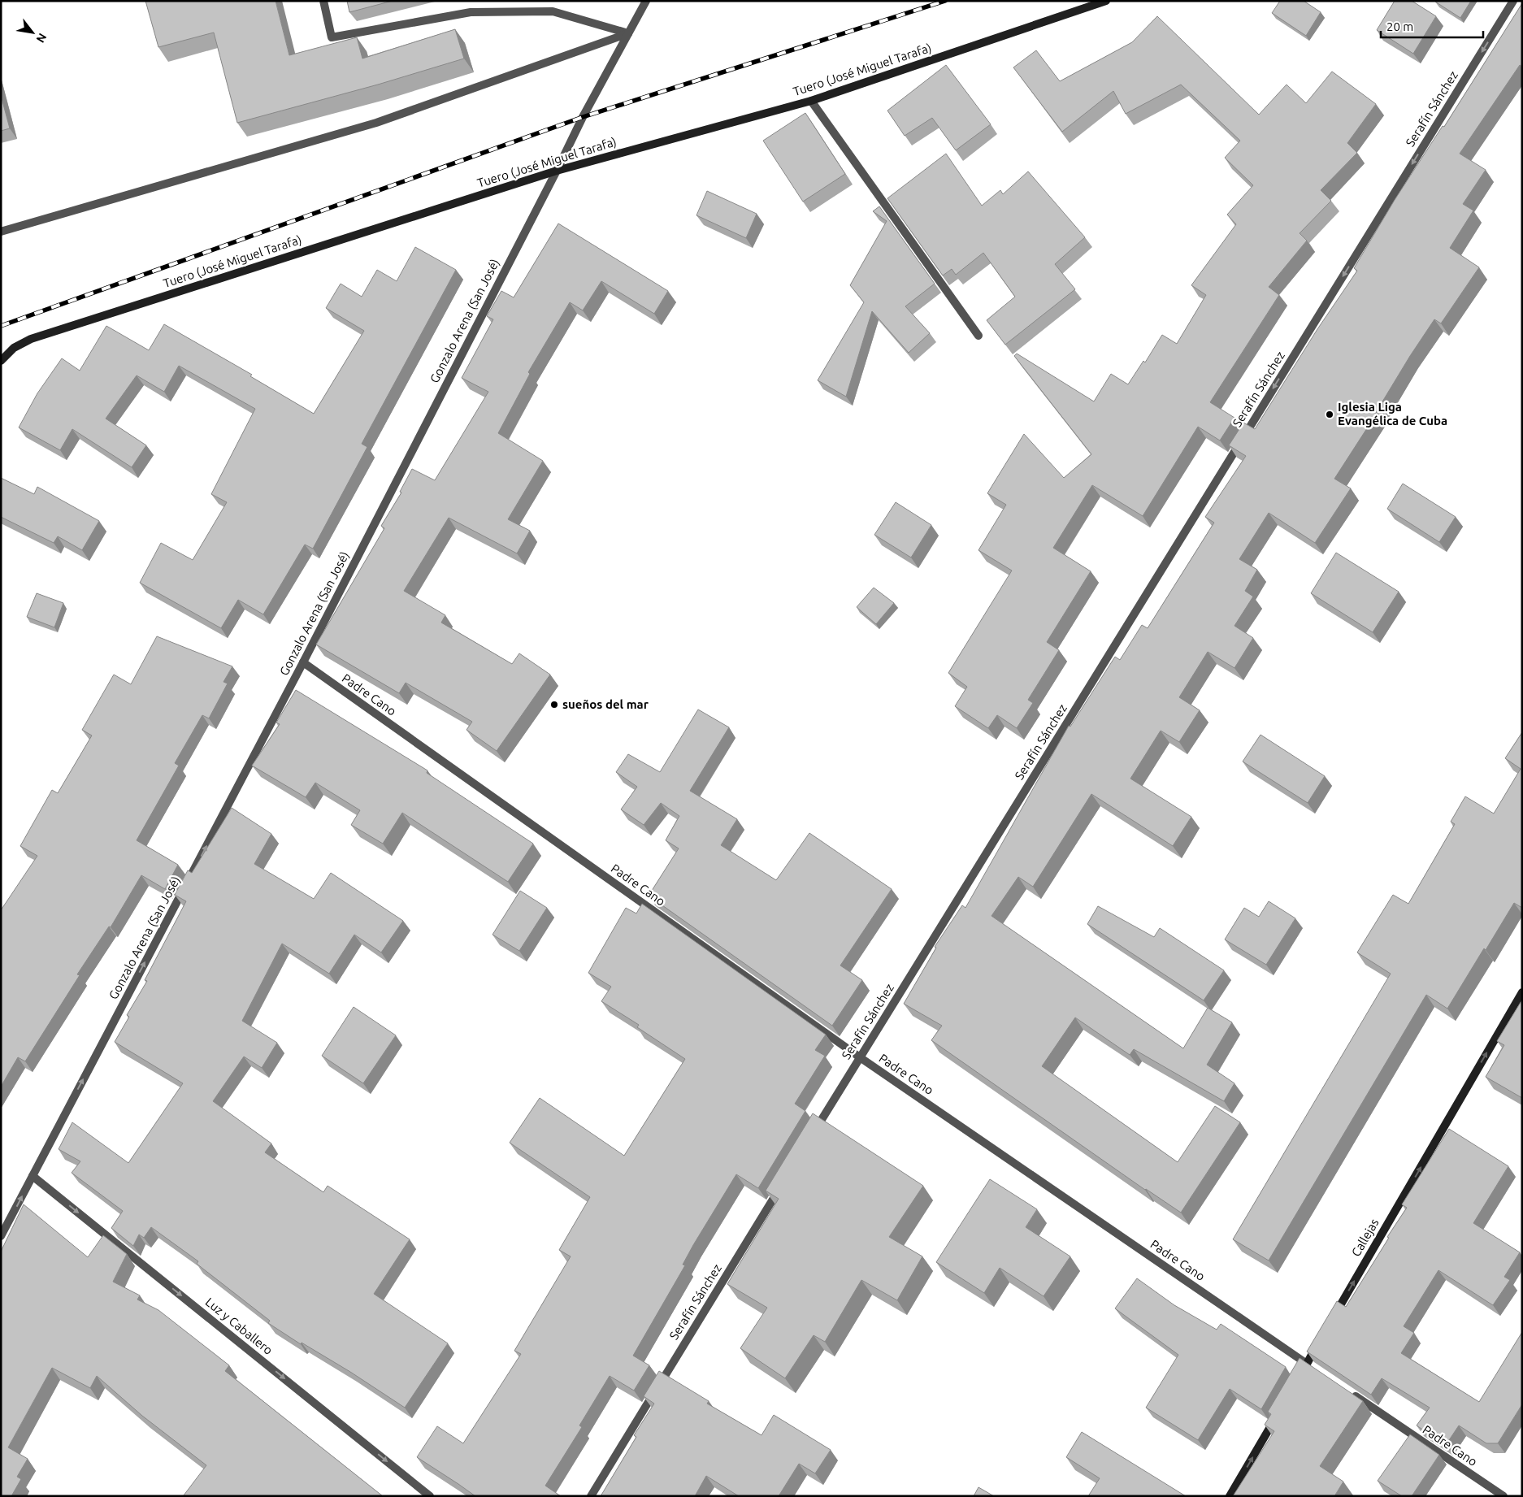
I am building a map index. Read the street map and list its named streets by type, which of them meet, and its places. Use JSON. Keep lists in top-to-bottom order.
{
  "streets": {
    "main road": ["Tuero (José Miguel Tarafa)", "Callejas"],
    "street": [
      "Serafín Sánchez",
      "Gonzalo Arena (San José)",
      "Padre Cano",
      "Luz y Caballero"
    ]
  },
  "crossings": [
    ["Tuero (José Miguel Tarafa)", "Gonzalo Arena (San José)"],
    ["Serafín Sánchez", "Padre Cano"],
    ["Gonzalo Arena (San José)", "Padre Cano"],
    ["Gonzalo Arena (San José)", "Luz y Caballero"]
  ],
  "one_way": [
    "Serafín Sánchez",
    "Gonzalo Arena (San José)",
    "Callejas",
    "Luz y Caballero"
  ],
  "places": ["Iglesia Liga Evangélica de Cuba", "sueños del mar"],
  "scale_bar": "20 m",
  "north": "bottom right"
}
